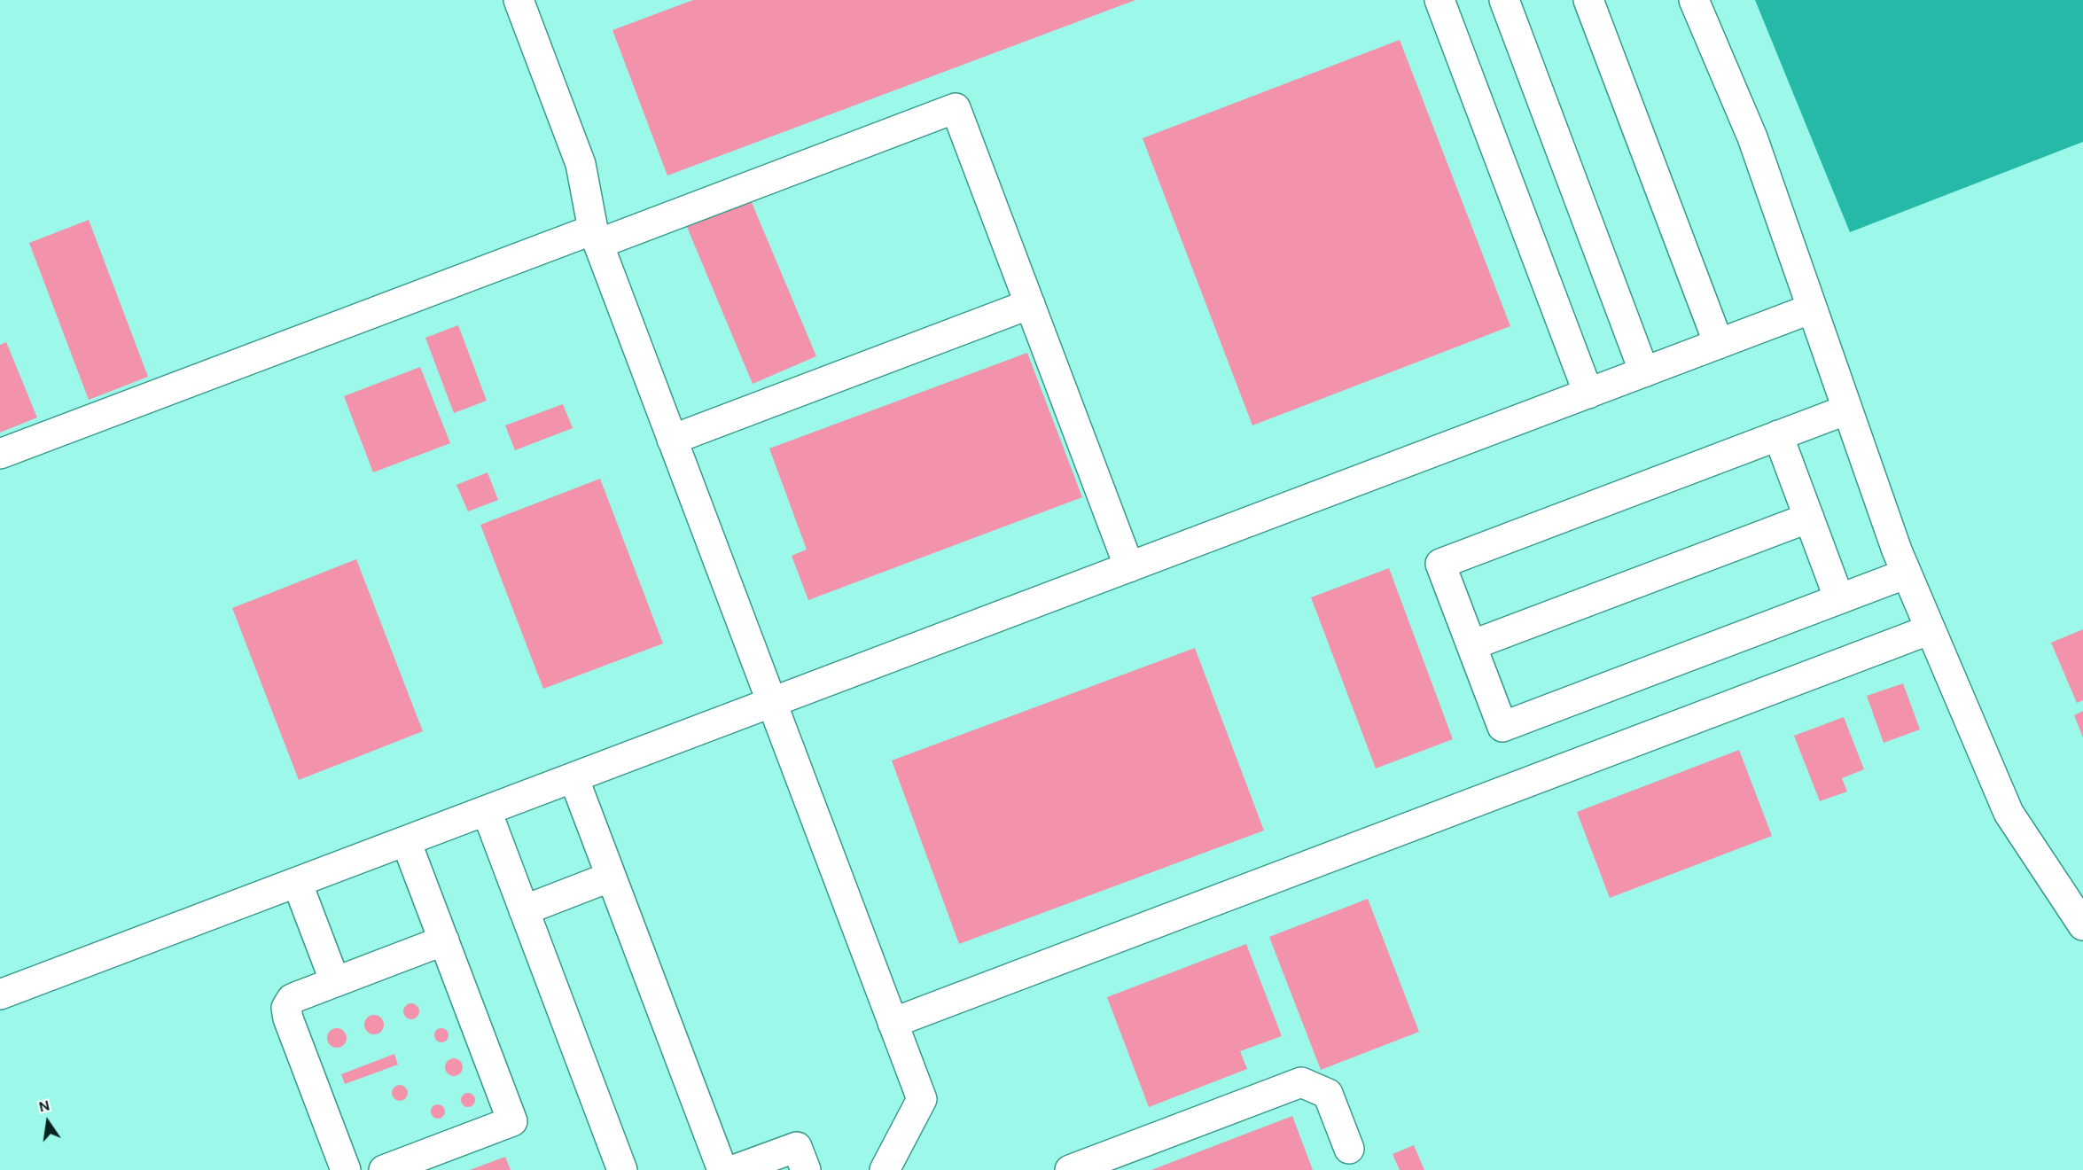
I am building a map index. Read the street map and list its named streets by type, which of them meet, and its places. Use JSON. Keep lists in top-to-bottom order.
{
  "north": "top"
}
